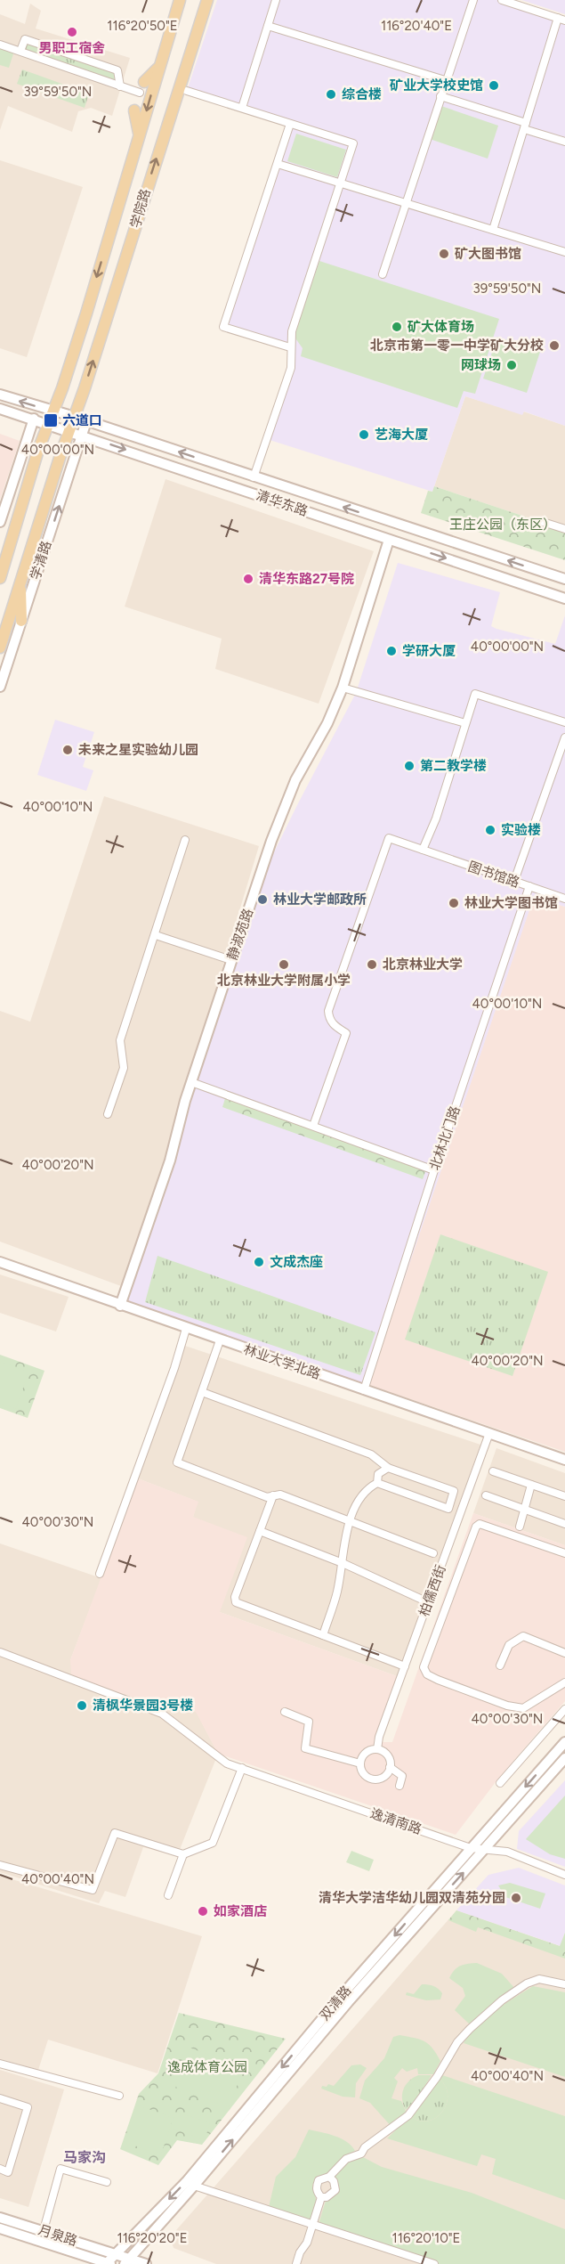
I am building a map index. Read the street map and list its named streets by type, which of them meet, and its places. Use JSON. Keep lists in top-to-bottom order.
{
  "streets": {
    "main road": [
      "学院路",
      "清华东路",
      "学清路",
      "静淑苑路",
      "林业大学北路",
      "双清路",
      "月泉路"
    ],
    "street": [
      "图书馆路",
      "北林北门路",
      "柏儒西街",
      "逸清南路"
    ]
  },
  "crossings": [
    ["学院路", "清华东路"],
    ["学院路", "学清路"],
    ["清华东路", "学清路"],
    ["清华东路", "静淑苑路"],
    ["图书馆路", "北林北门路"],
    ["静淑苑路", "林业大学北路"],
    ["北林北门路", "林业大学北路"],
    ["林业大学北路", "柏儒西街"],
    ["逸清南路", "双清路"],
    ["双清路", "月泉路"]
  ],
  "districts": ["马家沟"],
  "parks": ["王庄公园（东区）", "逸成体育公园"],
  "places": {
    "other": [
      "男职工宿舍",
      "矿业大学校史馆",
      "综合楼",
      "矿大图书馆",
      "矿大体育场",
      "北京市第一零一中学矿大分校",
      "网球场",
      "艺海大厦",
      "清华东路27号院",
      "学研大厦",
      "未来之星实验幼儿园",
      "第二教学楼",
      "实验楼",
      "林业大学邮政所",
      "林业大学图书馆",
      "北京林业大学附属小学",
      "北京林业大学",
      "文成杰座",
      "清枫华景园3号楼",
      "清华大学洁华幼儿园双清苑分园",
      "如家酒店"
    ],
    "transit": ["六道口"]
  },
  "coordinates": [
    "116°20'50\"E",
    "116°20'40\"E",
    "39°59'50\"N",
    "40°00'00\"N",
    "40°00'10\"N",
    "40°00'20\"N",
    "40°00'30\"N",
    "40°00'40\"N",
    "116°20'20\"E",
    "116°20'10\"E"
  ]
}
